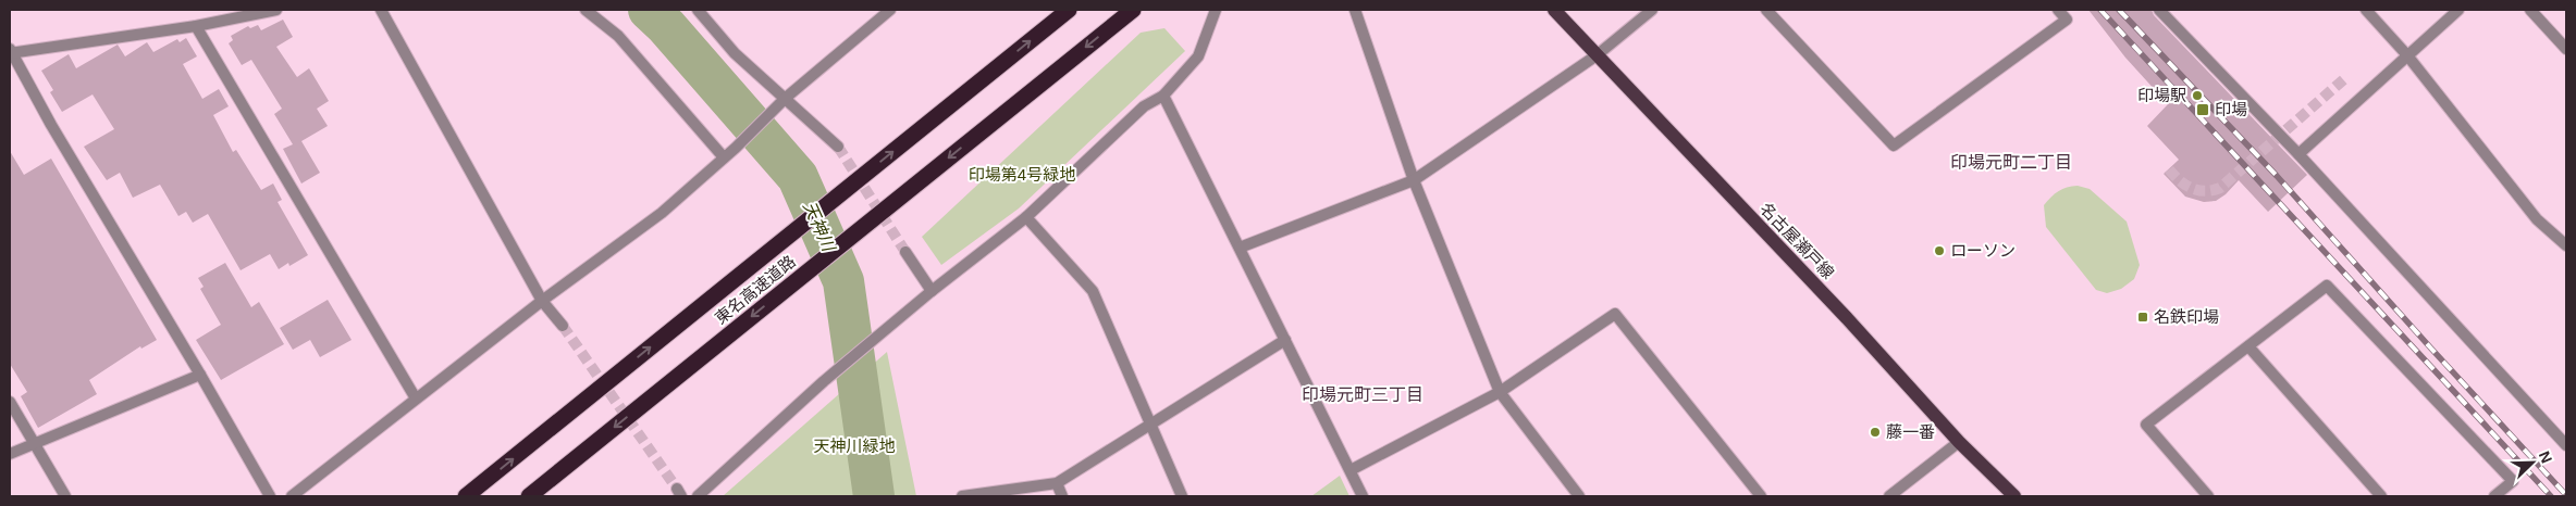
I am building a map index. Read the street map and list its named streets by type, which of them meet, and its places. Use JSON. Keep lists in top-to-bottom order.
{
  "streets": {
    "highway": ["東名高速道路"],
    "main road": ["名古屋瀬戸線"]
  },
  "districts": ["印場元町二丁目", "印場元町三丁目"],
  "water": ["天神川"],
  "parks": ["印場第4号緑地", "天神川緑地"],
  "places": {
    "other": ["印場駅", "ローソン", "藤一番"],
    "transit": ["印場", "名鉄印場"]
  },
  "north": "top right"
}
